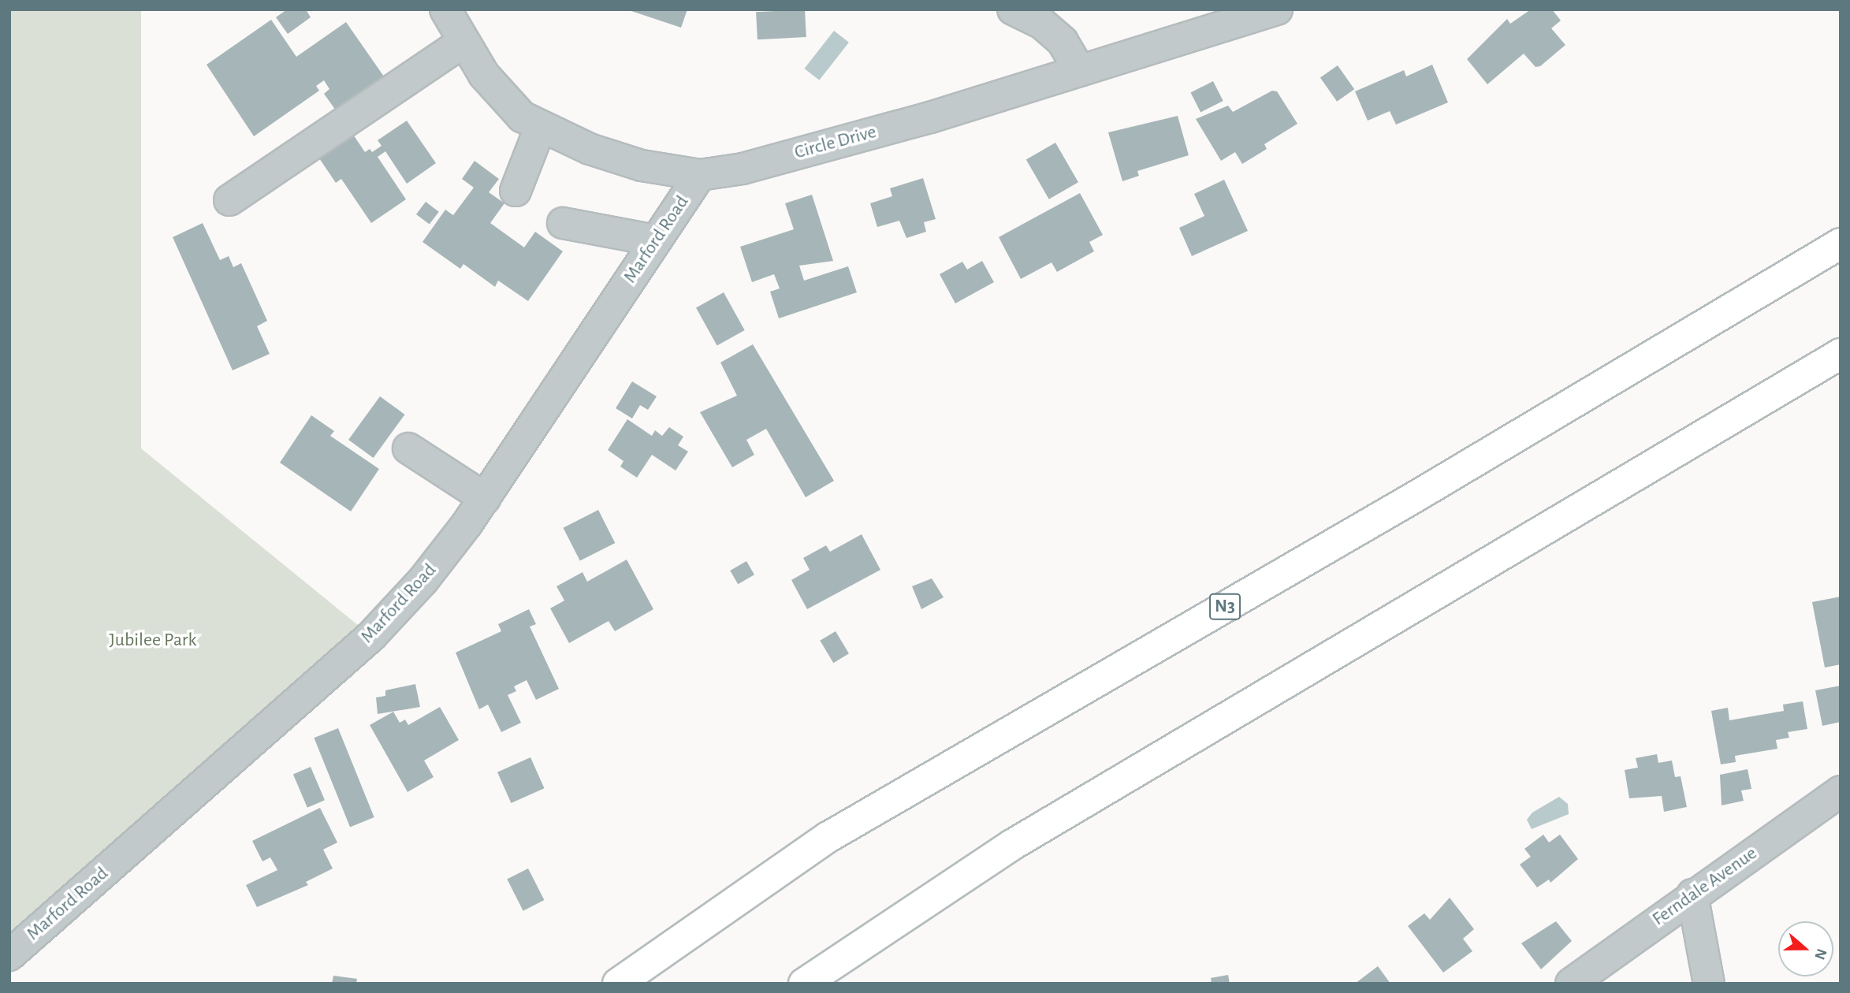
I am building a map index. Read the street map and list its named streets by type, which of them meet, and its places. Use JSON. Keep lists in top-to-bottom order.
{
  "streets": {
    "highway": ["N3"],
    "street": ["Circle Drive", "Marford Road", "Ferndale Avenue"]
  },
  "crossings": [
    ["Circle Drive", "Marford Road"]
  ],
  "parks": ["Jubilee Park"],
  "north": "right"
}
